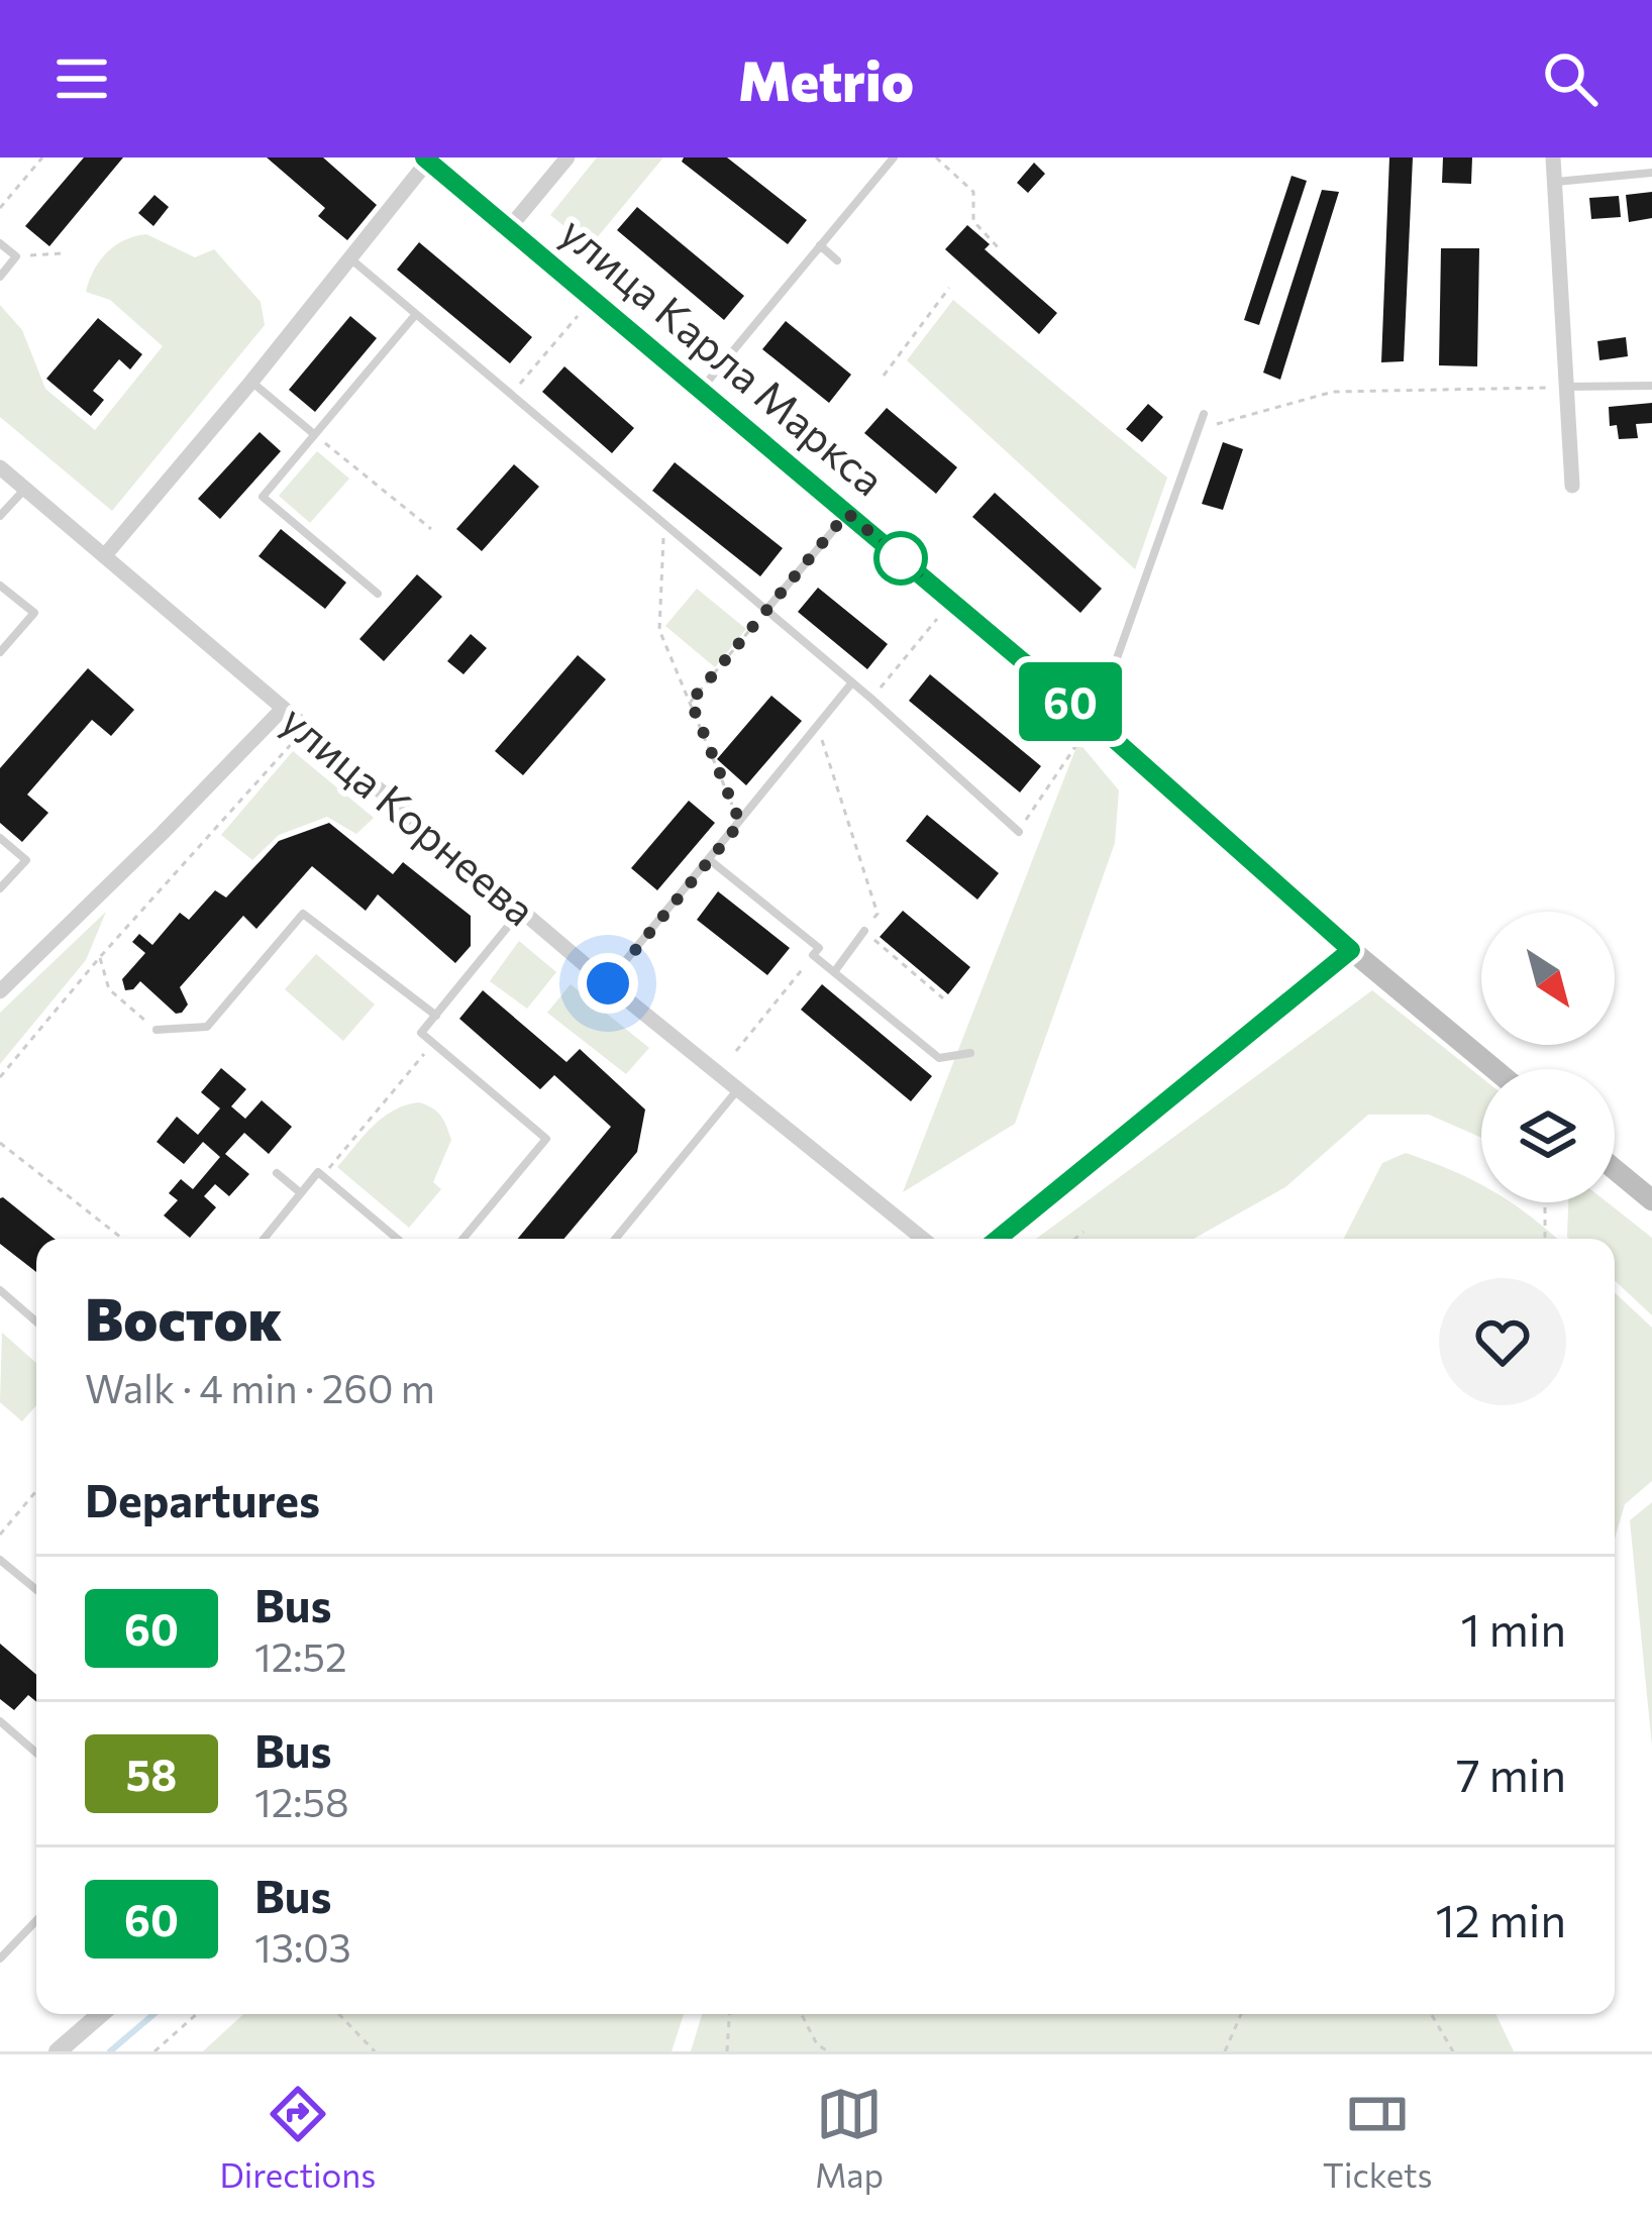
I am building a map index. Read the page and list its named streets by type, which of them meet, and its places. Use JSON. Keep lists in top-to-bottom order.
{
  "streets": {
    "main road": ["улица Карла Маркса"],
    "street": ["улица Корнеева"]
  },
  "lines": ["bus line 60"],
  "north": "bottom right",
  "page": {
    "header": "Metrio",
    "on_map": "60",
    "heading": [
      ["Восток", "Walk · 4 min · 260 m"],
      "Departures"
    ],
    "list": [
      {
        "mark": "60",
        "name": "Bus",
        "note": "12:52",
        "value": "1 min"
      },
      {
        "mark": "58",
        "name": "Bus",
        "note": "12:58",
        "value": "7 min"
      },
      {
        "mark": "60",
        "name": "Bus",
        "note": "13:03",
        "value": "12 min"
      }
    ],
    "tabs": ["Directions", "Map", "Tickets"]
  }
}
